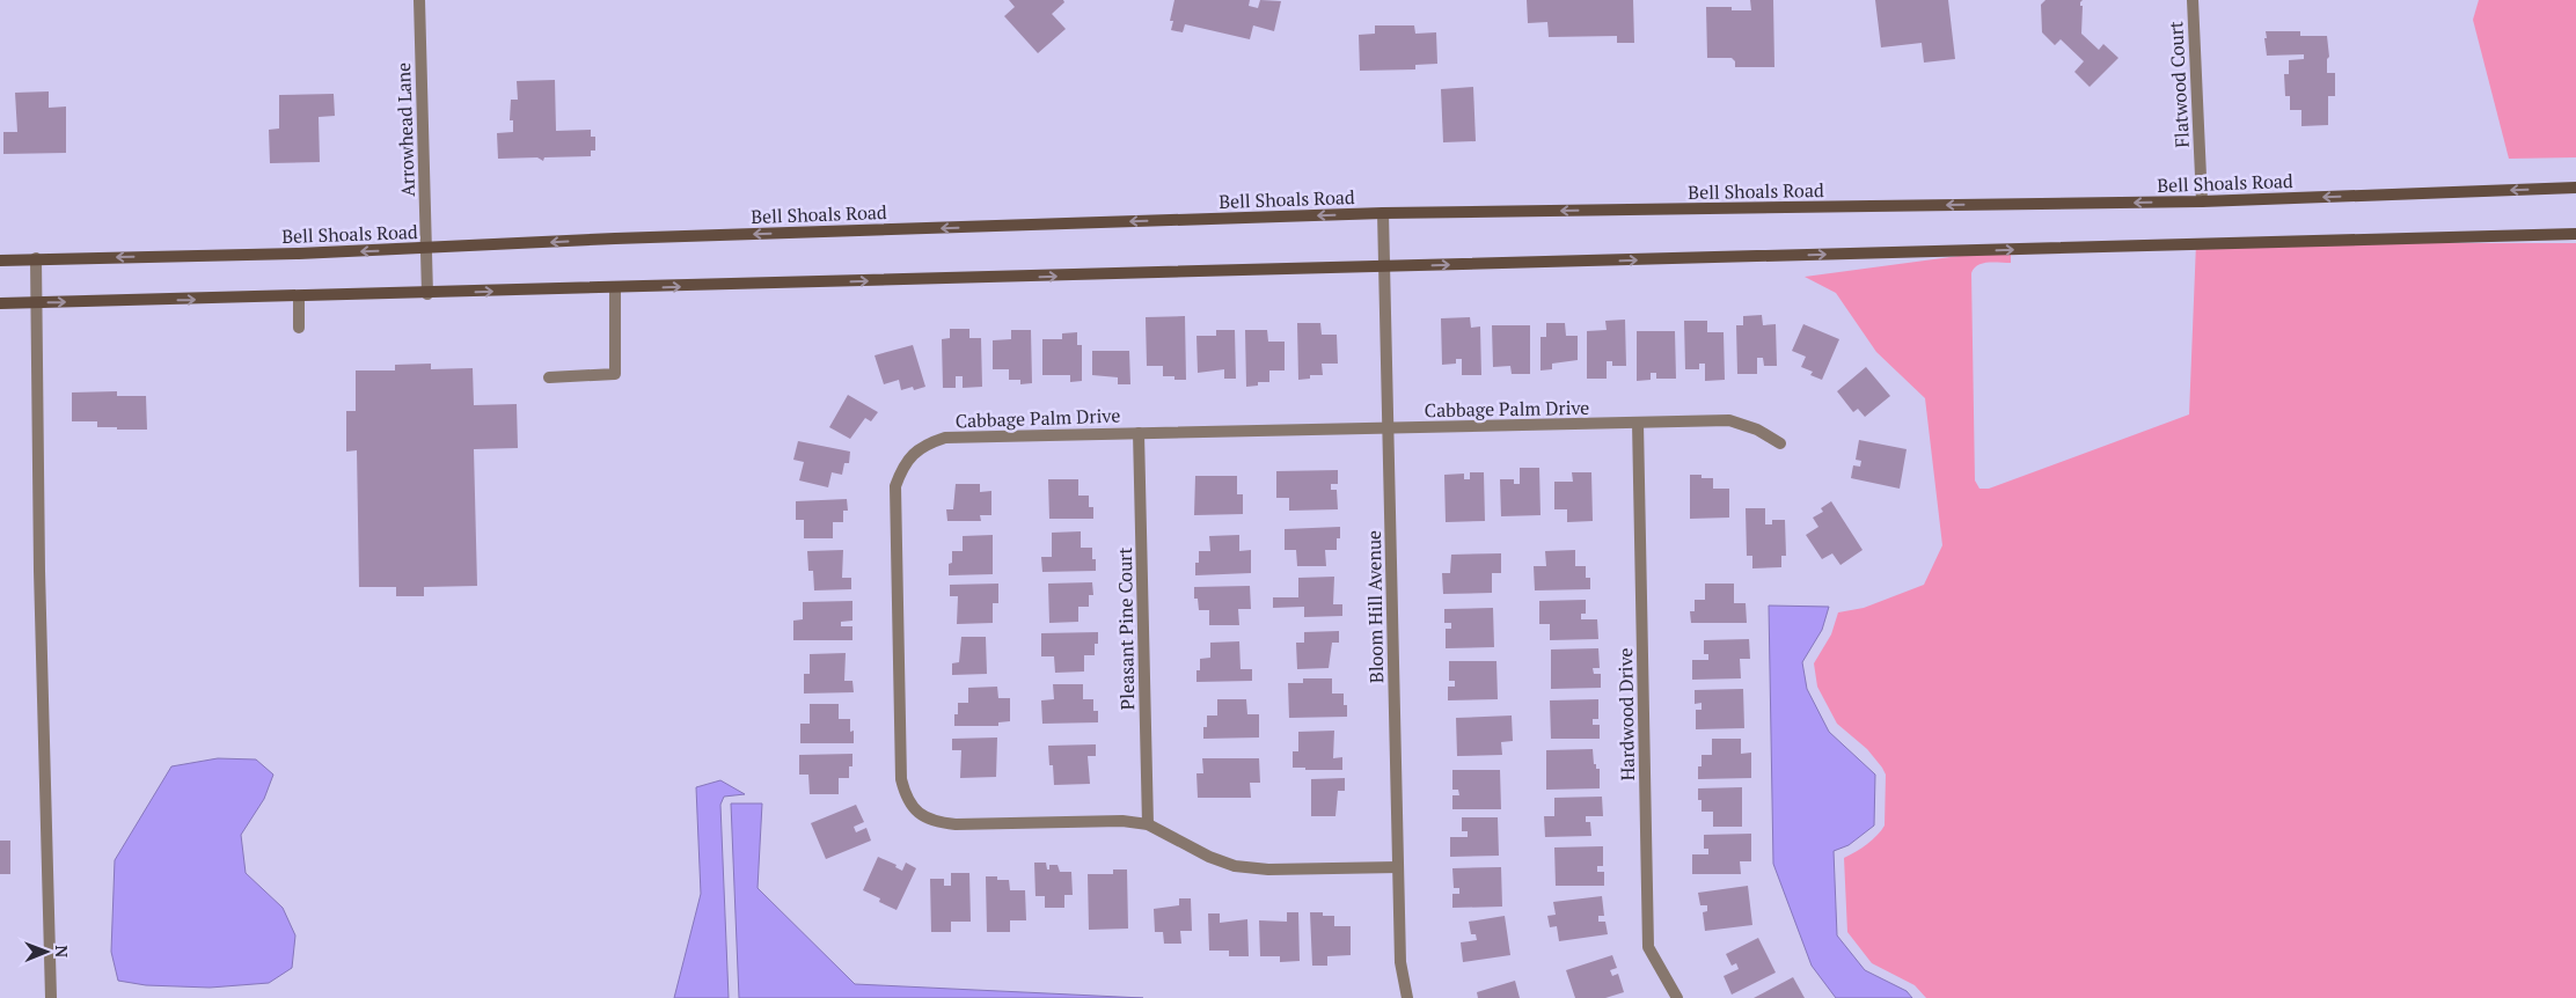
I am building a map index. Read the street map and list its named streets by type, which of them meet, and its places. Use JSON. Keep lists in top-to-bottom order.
{
  "streets": {
    "main road": ["Bell Shoals Road"],
    "street": [
      "Flatwood Court",
      "Arrowhead Lane",
      "Cabbage Palm Drive",
      "Bloom Hill Avenue",
      "Pleasant Pine Court",
      "Hardwood Drive"
    ]
  },
  "crossings": [
    ["Flatwood Court", "Bell Shoals Road"],
    ["Arrowhead Lane", "Bell Shoals Road"],
    ["Bell Shoals Road", "Bloom Hill Avenue"],
    ["Cabbage Palm Drive", "Bloom Hill Avenue"],
    ["Cabbage Palm Drive", "Pleasant Pine Court"],
    ["Cabbage Palm Drive", "Hardwood Drive"]
  ],
  "north": "right"
}
